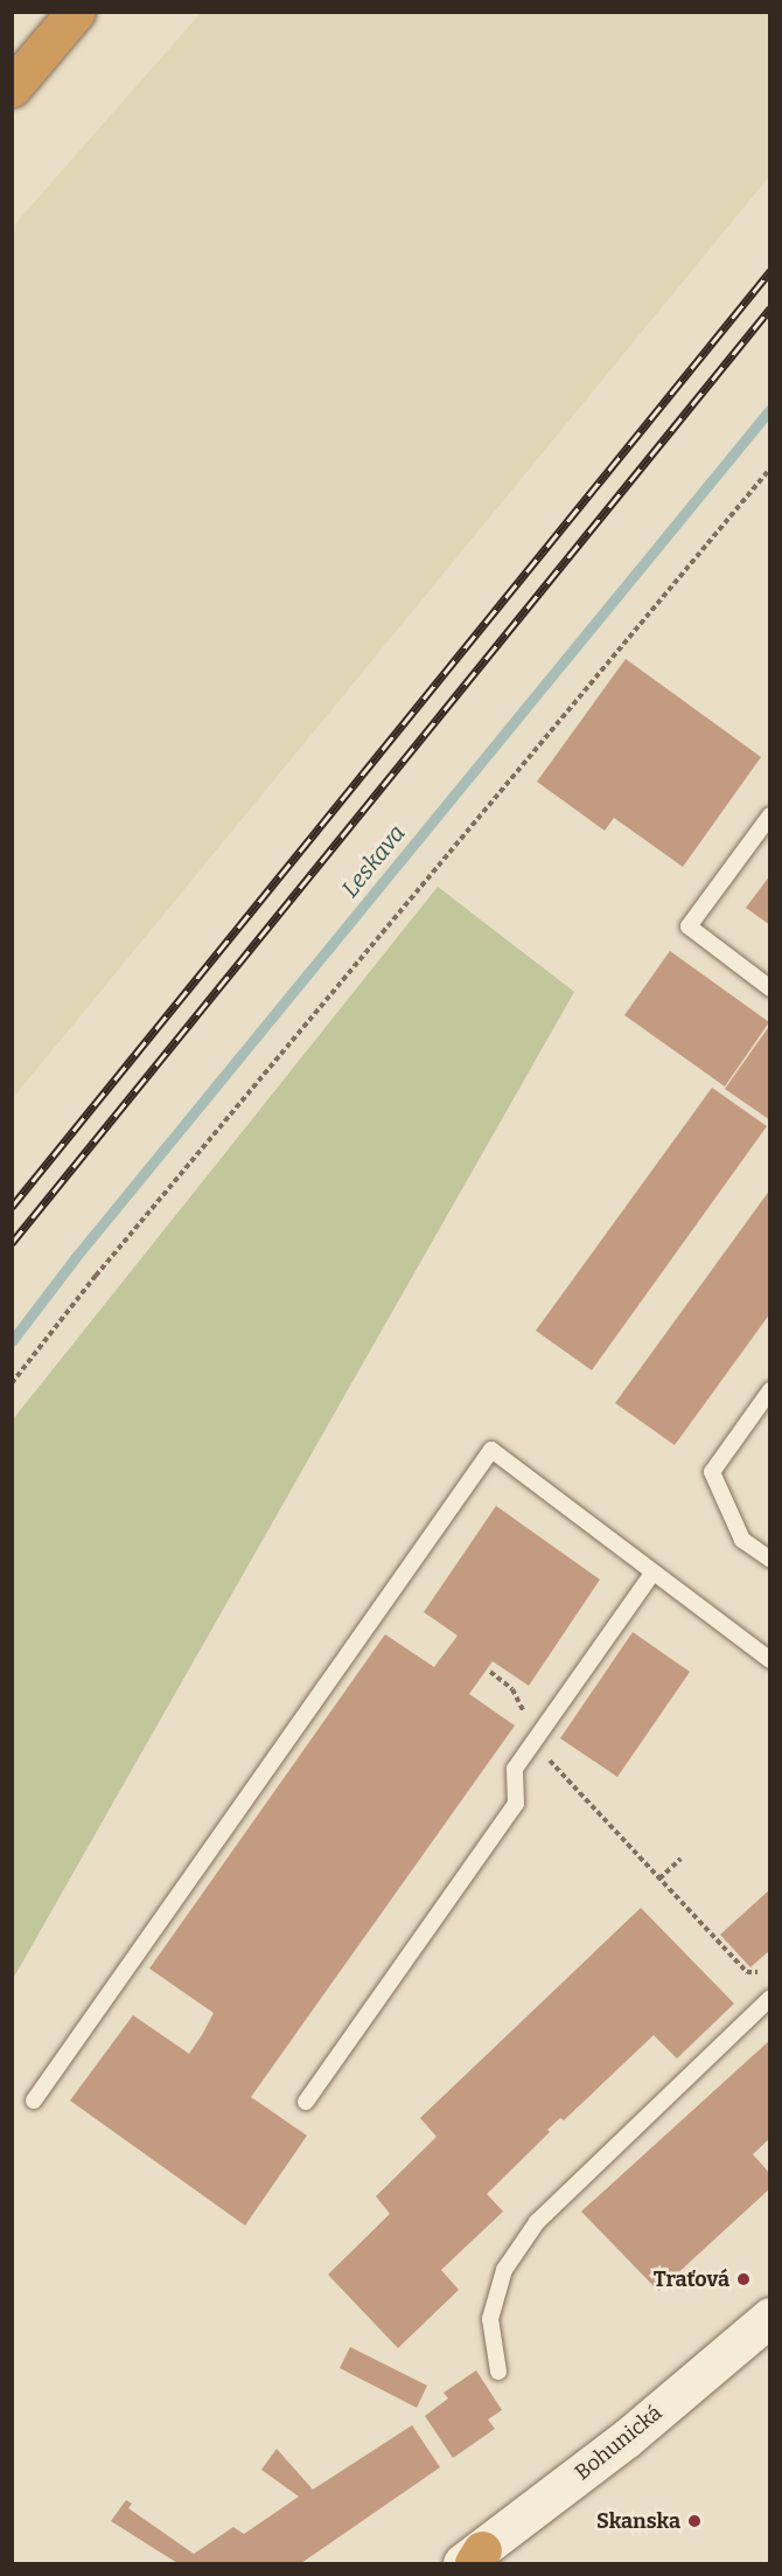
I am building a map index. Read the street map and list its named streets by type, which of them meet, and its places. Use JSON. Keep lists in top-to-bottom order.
{
  "streets": {
    "street": ["Bohunická"]
  },
  "water": ["Leskava"],
  "places": ["Traťová", "Skanska"]
}
